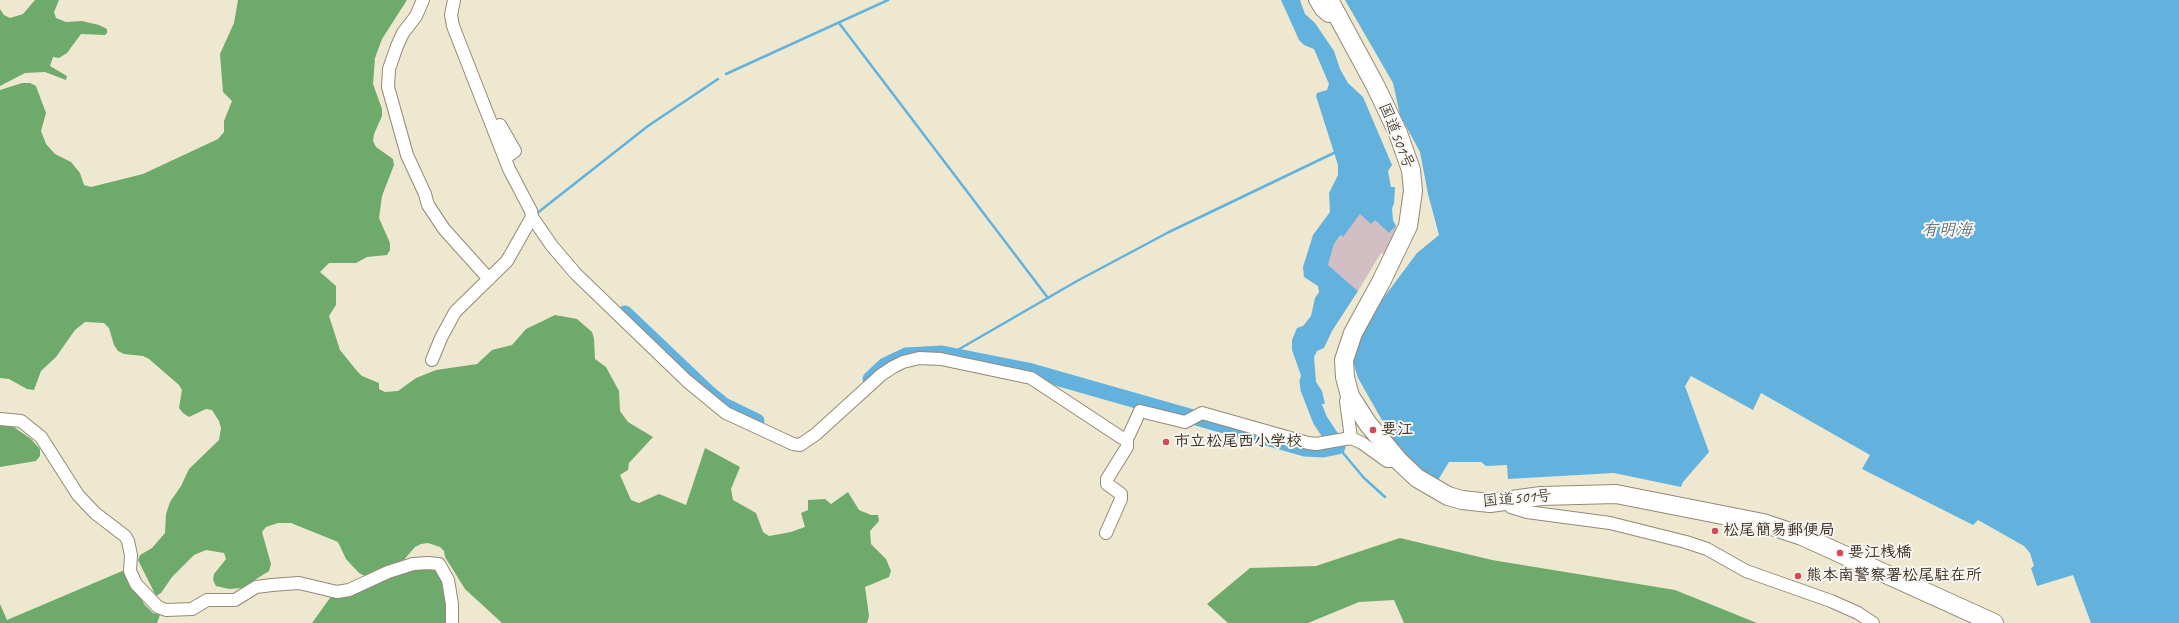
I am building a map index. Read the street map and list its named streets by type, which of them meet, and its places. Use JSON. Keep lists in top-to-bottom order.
{
  "streets": {
    "highway": ["国道501号"]
  },
  "water": ["有明海"],
  "places": [
    "要江",
    "市立松尾西小学校",
    "松尾簡易郵便局",
    "要江桟橋",
    "熊本南警察署松尾駐在所"
  ]
}
